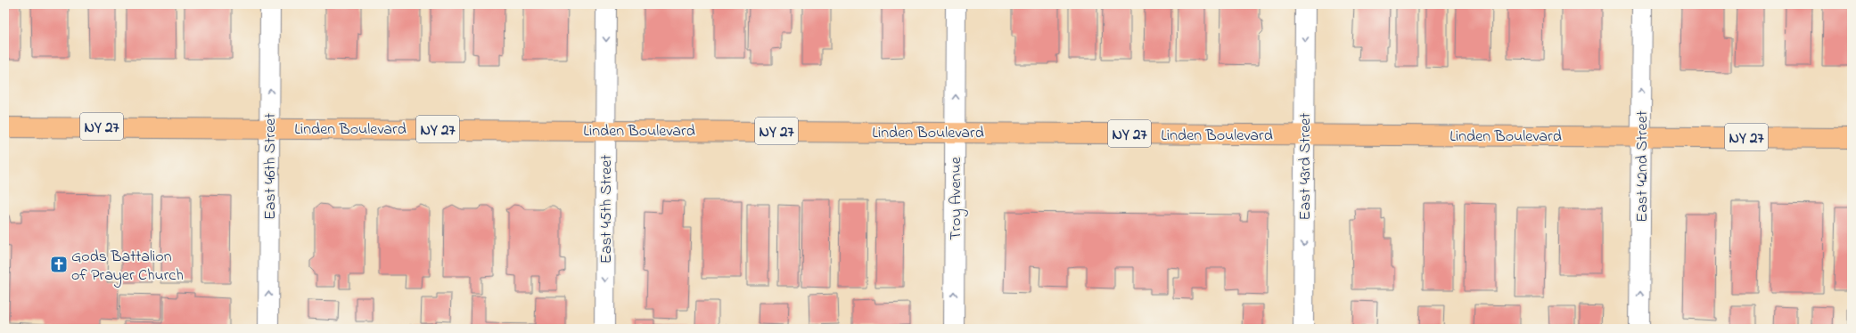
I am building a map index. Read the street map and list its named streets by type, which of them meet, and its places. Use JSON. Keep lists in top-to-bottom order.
{
  "streets": {
    "highway": ["NY 27", "Linden Boulevard"],
    "street": [
      "East 46th Street",
      "East 43rd Street",
      "East 42nd Street",
      "Troy Avenue",
      "East 45th Street"
    ]
  },
  "crossings": [
    ["Linden Boulevard", "East 46th Street"],
    ["Linden Boulevard", "East 43rd Street"],
    ["Linden Boulevard", "East 42nd Street"],
    ["Linden Boulevard", "Troy Avenue"],
    ["Linden Boulevard", "East 45th Street"]
  ],
  "one_way": [
    "East 46th Street",
    "East 43rd Street",
    "East 42nd Street",
    "Troy Avenue",
    "East 45th Street"
  ],
  "places": {
    "church": ["Gods Battalion of Prayer Church"]
  }
}
